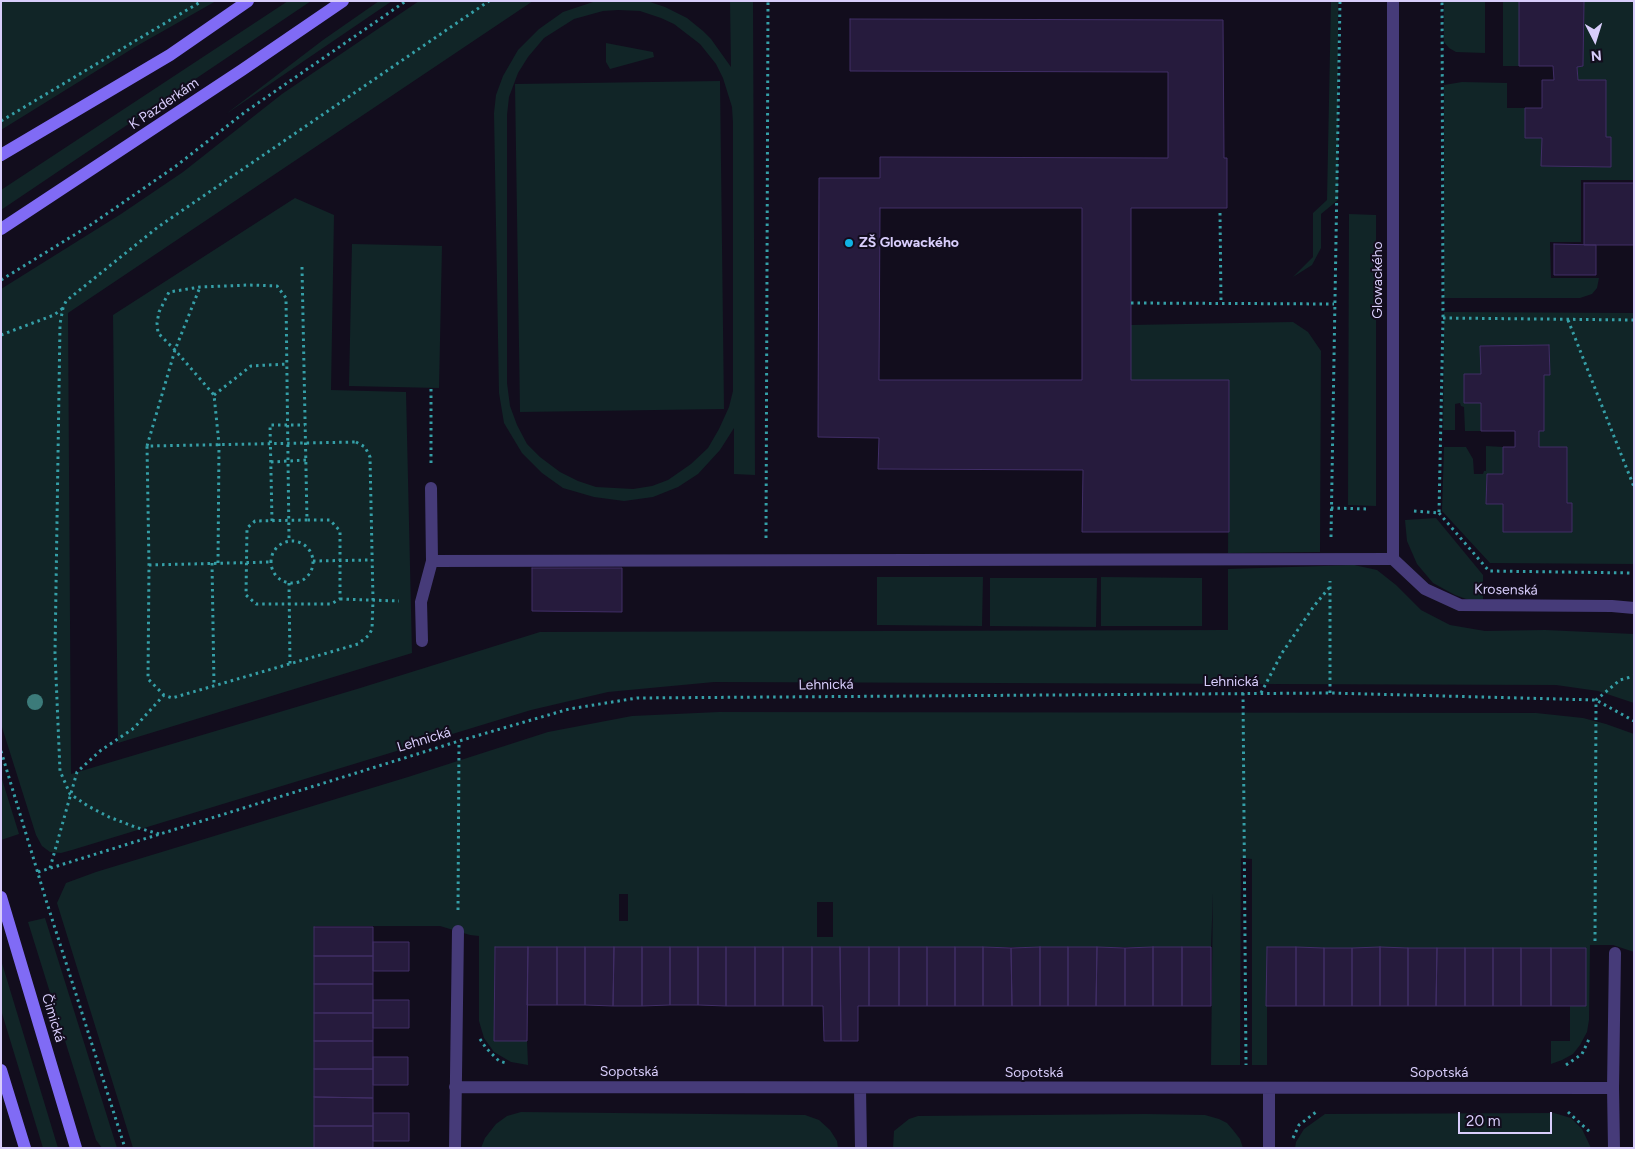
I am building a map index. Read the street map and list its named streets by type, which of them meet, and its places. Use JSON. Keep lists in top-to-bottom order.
{
  "streets": {
    "main road": ["K Pazderkám", "Čimická"],
    "street": ["Glowackého", "Krosenská", "Sopotská"],
    "path": ["Lehnická"]
  },
  "crossings": [
    ["Glowackého", "Krosenská"]
  ],
  "places": ["ZŠ Glowackého"],
  "scale_bar": "20 m",
  "north": "bottom"
}
